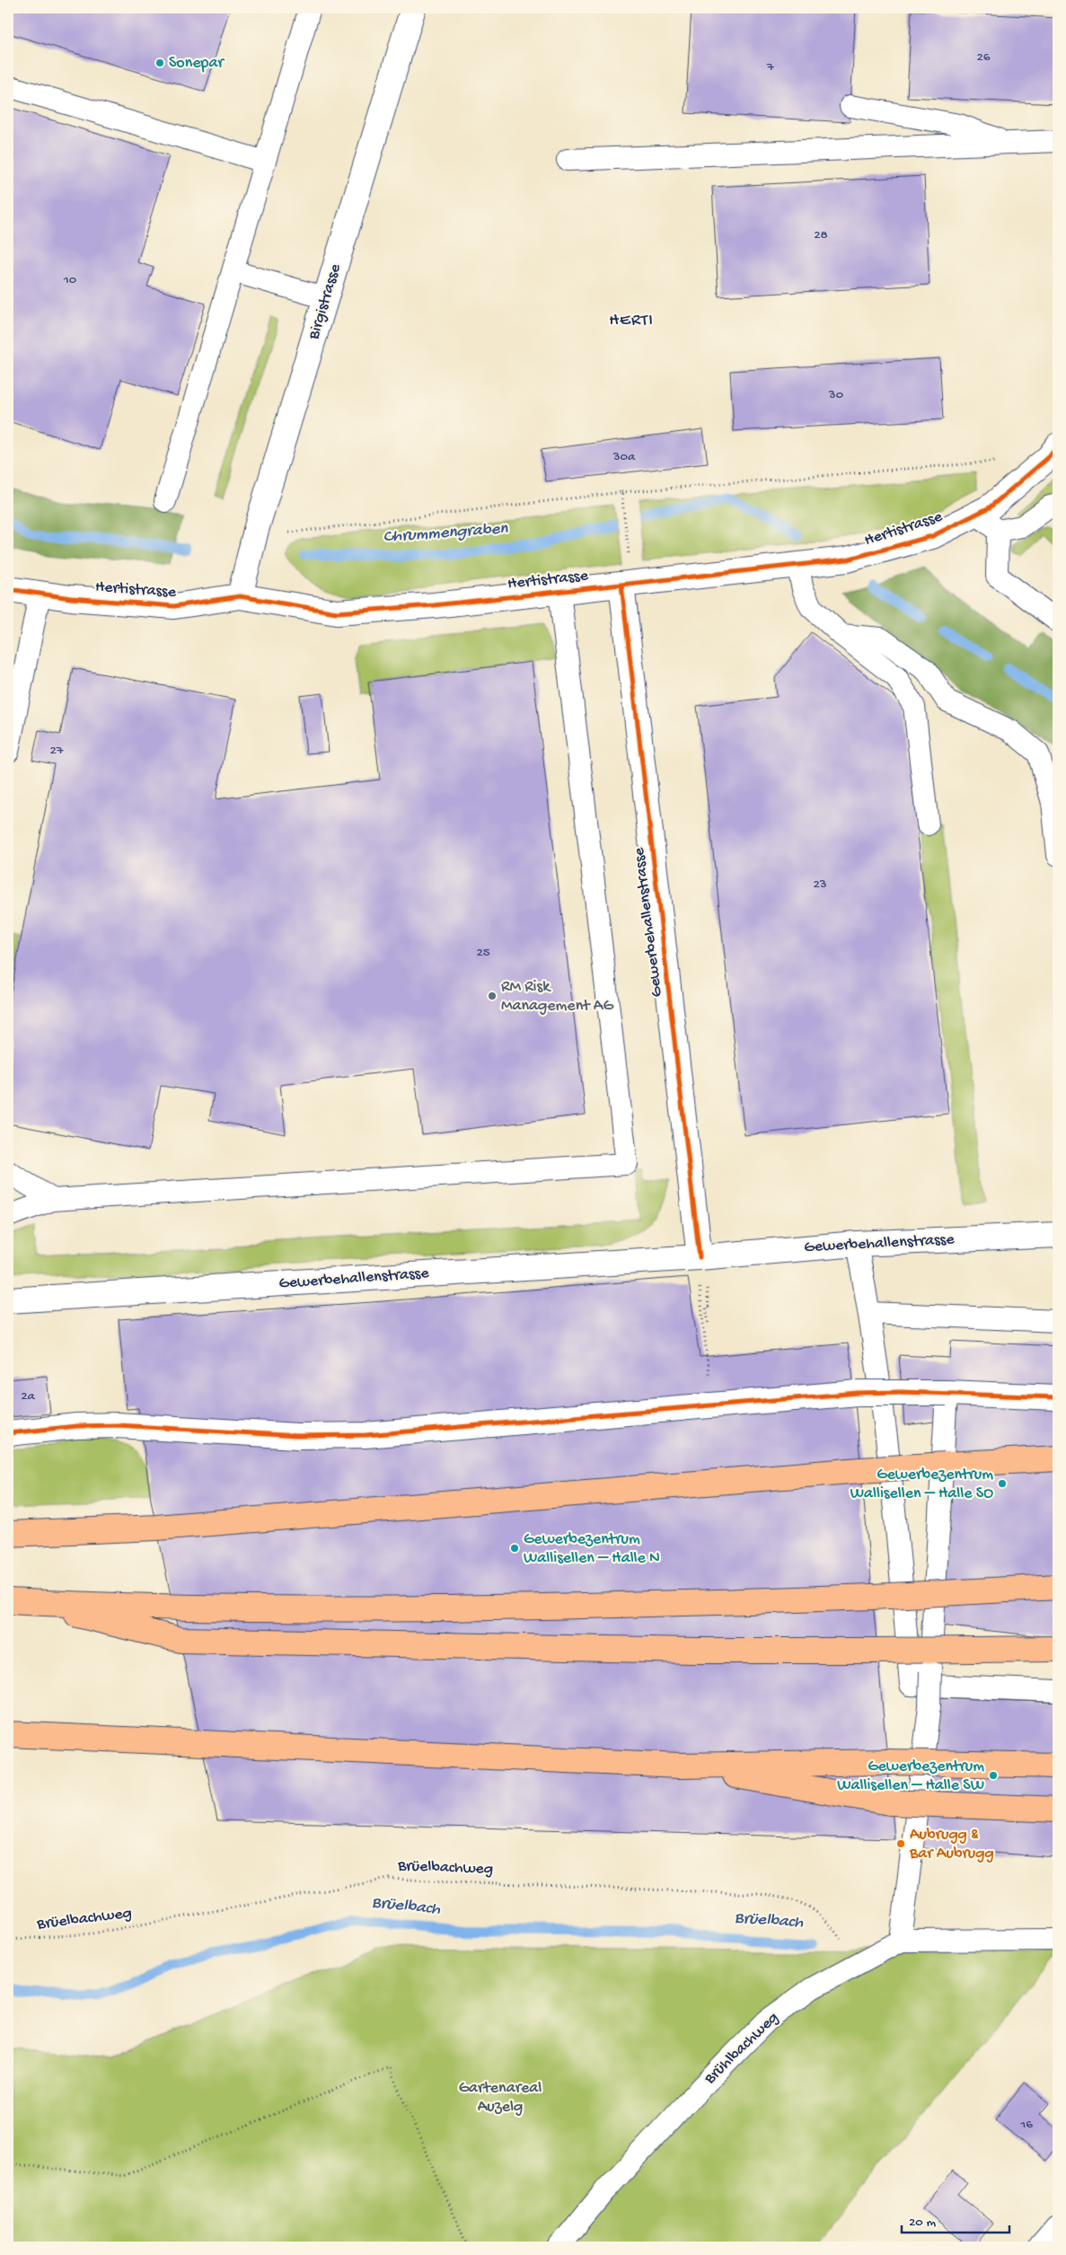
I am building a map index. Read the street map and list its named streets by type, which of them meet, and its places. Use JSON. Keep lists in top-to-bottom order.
{
  "streets": {
    "street": ["Birgistrasse", "Hertistrasse", "Gewerbehallenstrasse"],
    "lane": ["Brühlbachweg"],
    "path": ["Brüelbachweg"]
  },
  "crossings": [
    ["Birgistrasse", "Hertistrasse"],
    ["Hertistrasse", "Gewerbehallenstrasse"],
    ["Brüelbachweg", "Brühlbachweg"]
  ],
  "districts": ["HERTI"],
  "water": ["Chrummengraben", "Brüelbach"],
  "parks": ["Gartenareal Auzelg"],
  "places": [
    "Sonepar",
    "RM Risk Management AG",
    "Gewerbezentrum Wallisellen – Halle SO",
    "Gewerbezentrum Wallisellen – Halle N",
    "Gewerbezentrum Wallisellen – Halle SW",
    "Aubrugg & Bar Aubrugg"
  ],
  "house_numbers": [
    "26",
    "7",
    "28",
    "10",
    "30",
    "30a",
    "27",
    "23",
    "25",
    "2a",
    "16"
  ],
  "scale_bar": "20 m"
}
